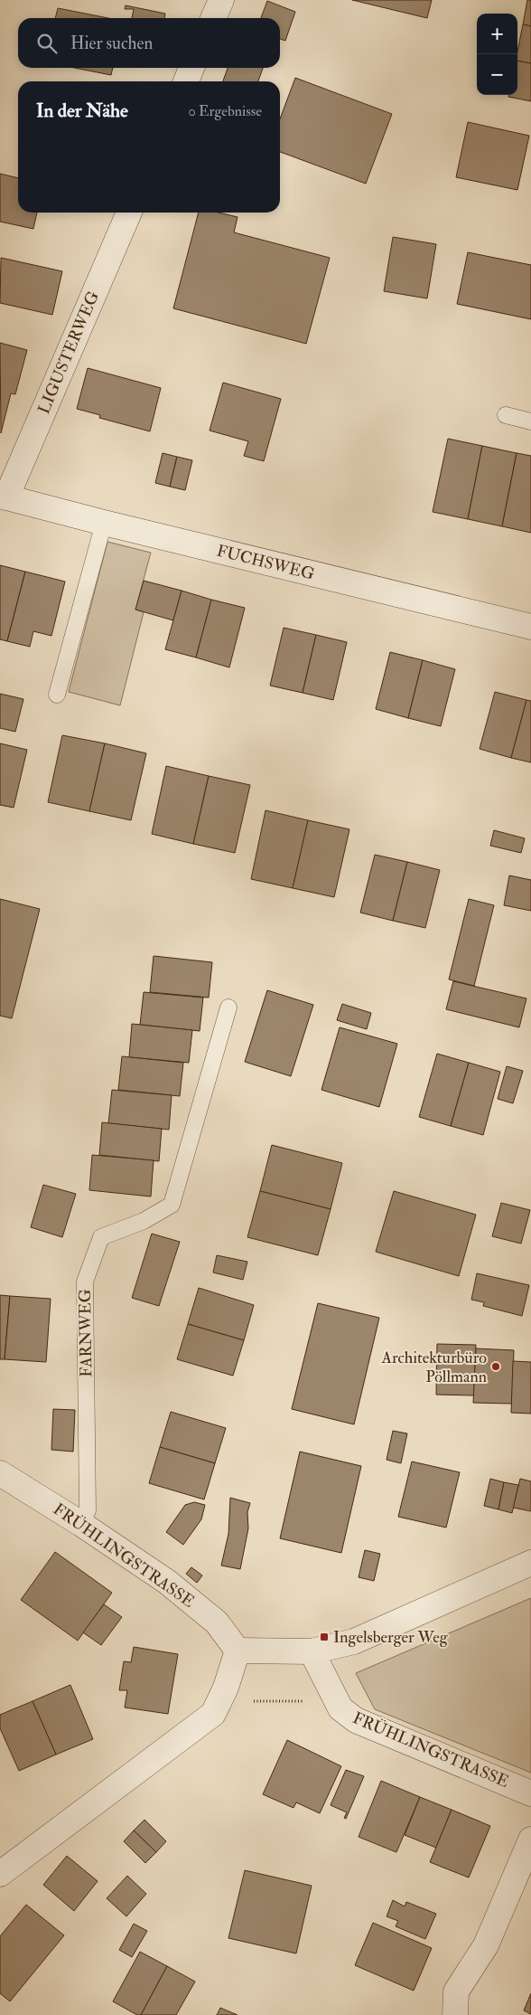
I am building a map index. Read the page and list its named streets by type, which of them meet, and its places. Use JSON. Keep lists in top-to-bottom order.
{
  "streets": {
    "street": ["LIGUSTERWEG", "FUCHSWEG", "FRÜHLINGSTRASSE"],
    "lane": ["FARNWEG"]
  },
  "crossings": [
    ["LIGUSTERWEG", "FUCHSWEG"],
    ["FARNWEG", "FRÜHLINGSTRASSE"]
  ],
  "places": {
    "other": ["Architekturbüro Pöllmann"],
    "transit": ["Ingelsberger Weg"]
  },
  "page": {
    "map_buttons": ["+", "−"],
    "search": "Hier suchen",
    "heading": ["In der Nähe", "0 Ergebnisse"]
  }
}
